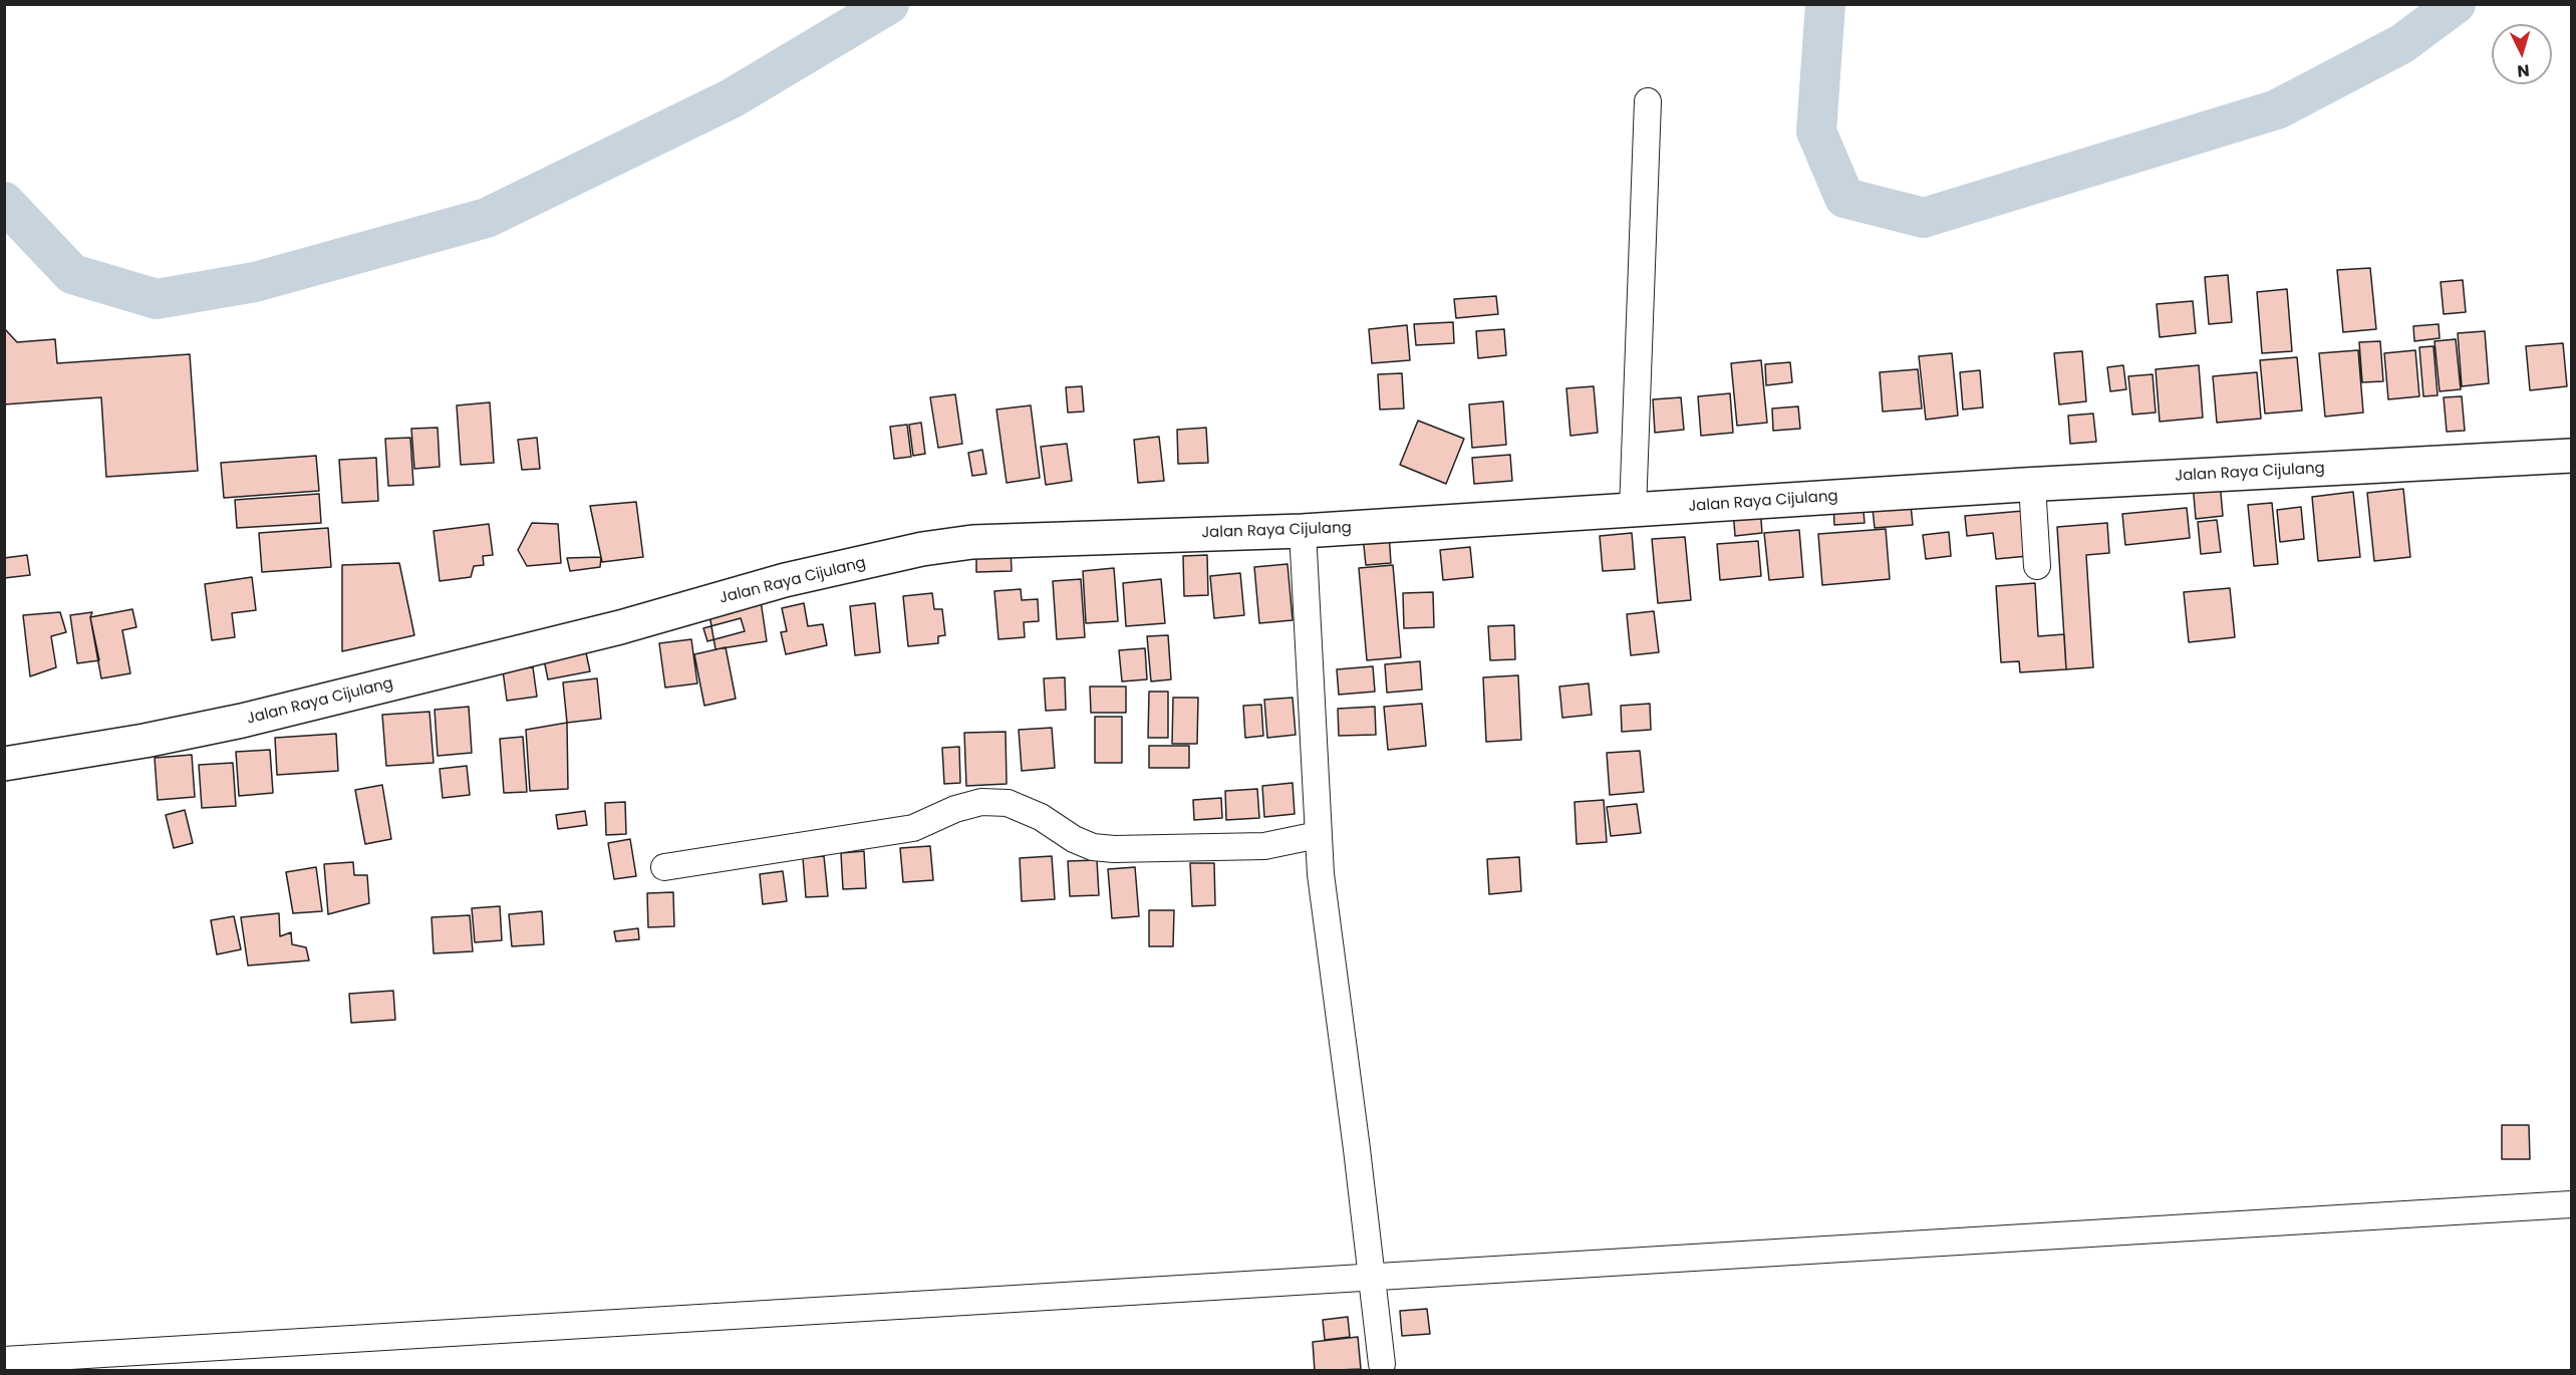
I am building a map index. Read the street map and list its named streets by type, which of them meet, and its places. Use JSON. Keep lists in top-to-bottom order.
{
  "streets": {
    "highway": ["Jalan Raya Cijulang"]
  },
  "north": "bottom"
}
